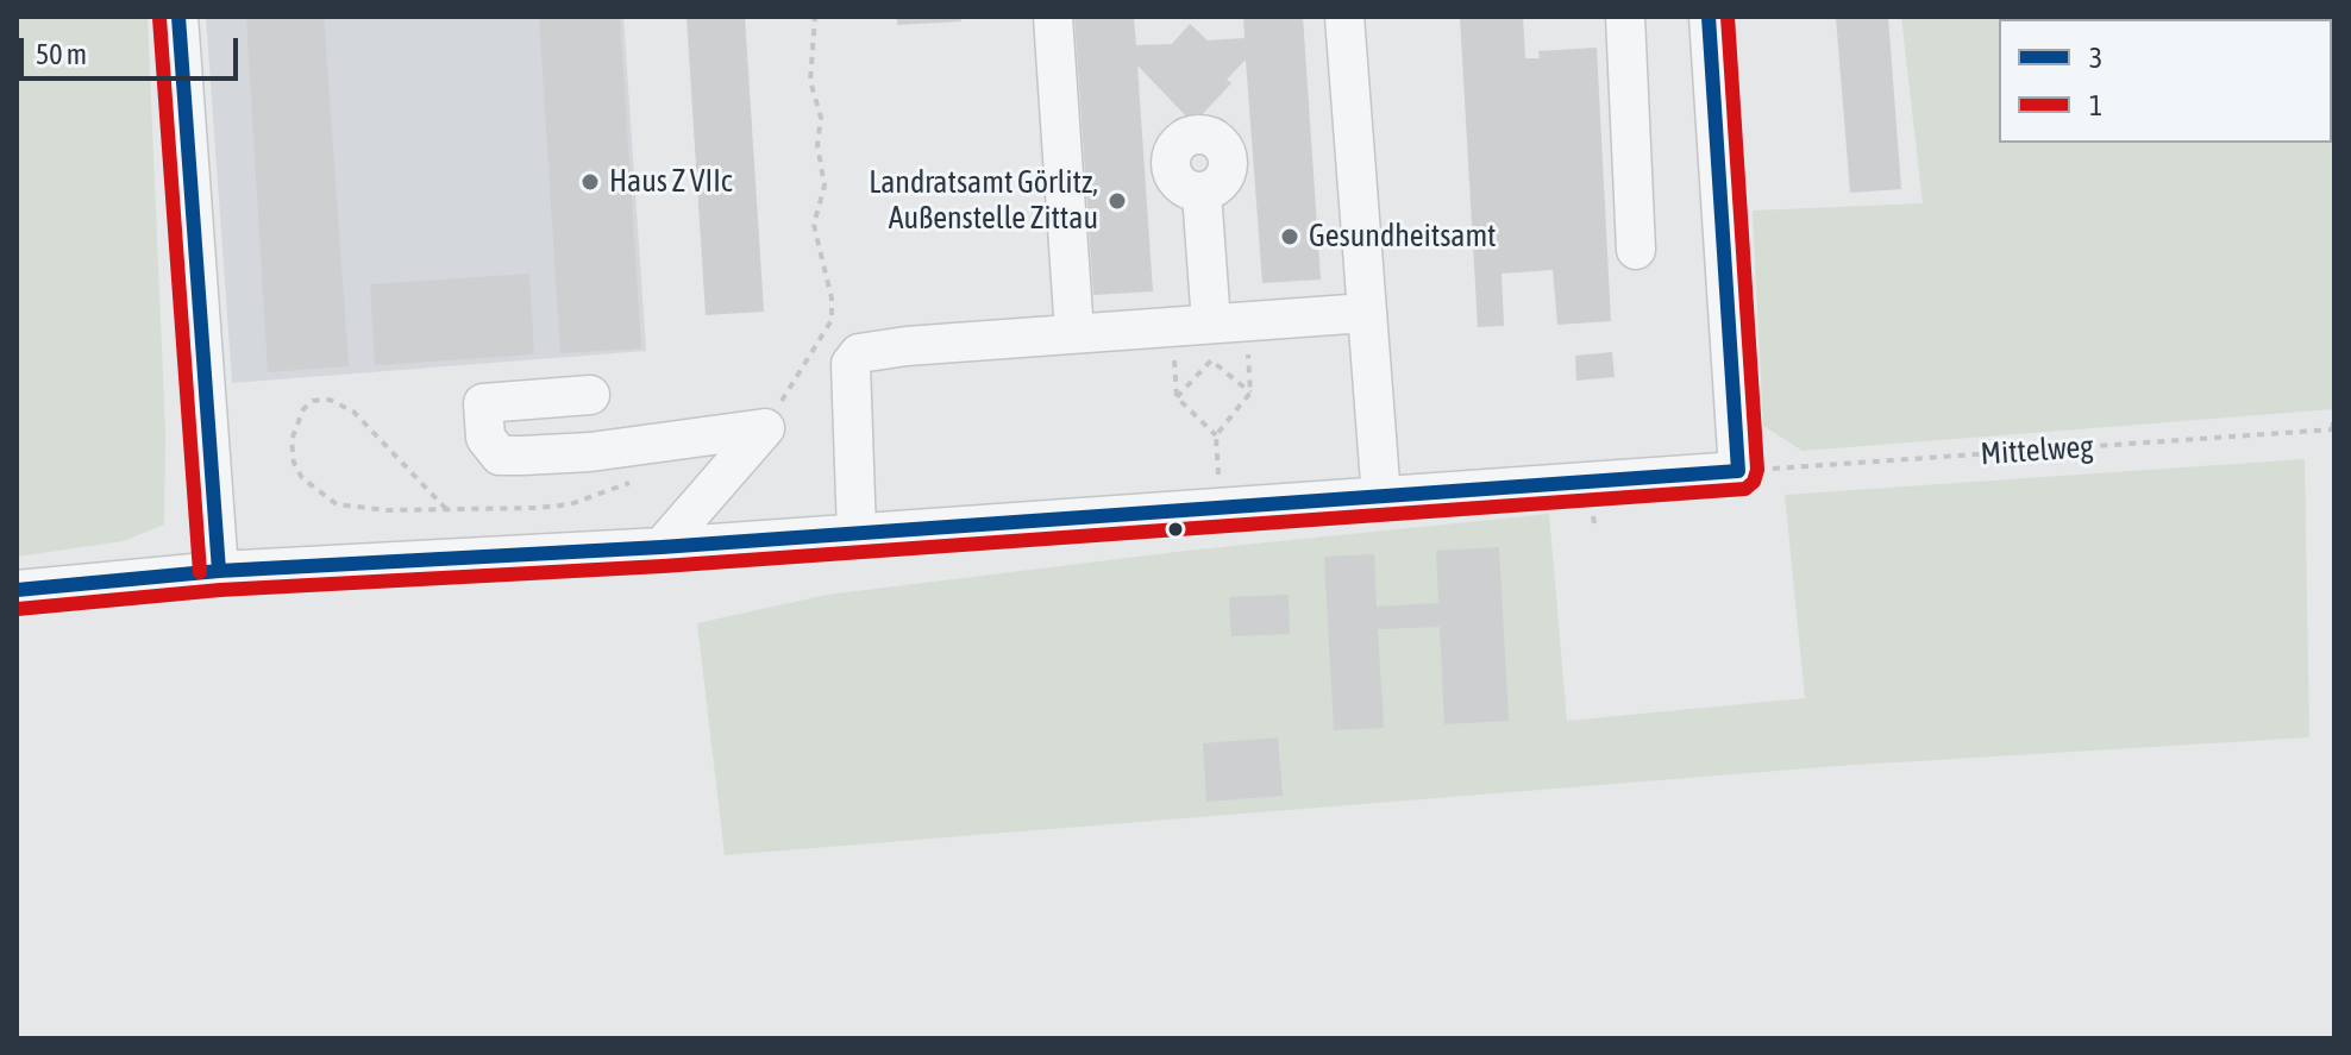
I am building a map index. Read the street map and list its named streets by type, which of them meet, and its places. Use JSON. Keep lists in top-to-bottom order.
{
  "streets": {
    "path": ["Mittelweg"]
  },
  "places": ["Haus Z VIIc", "Landratsamt Görlitz, Außenstelle Zittau", "Gesundheitsamt"],
  "lines": ["transit line 3", "transit line 1"],
  "legend": ["3", "1"],
  "scale_bar": "50 m"
}
